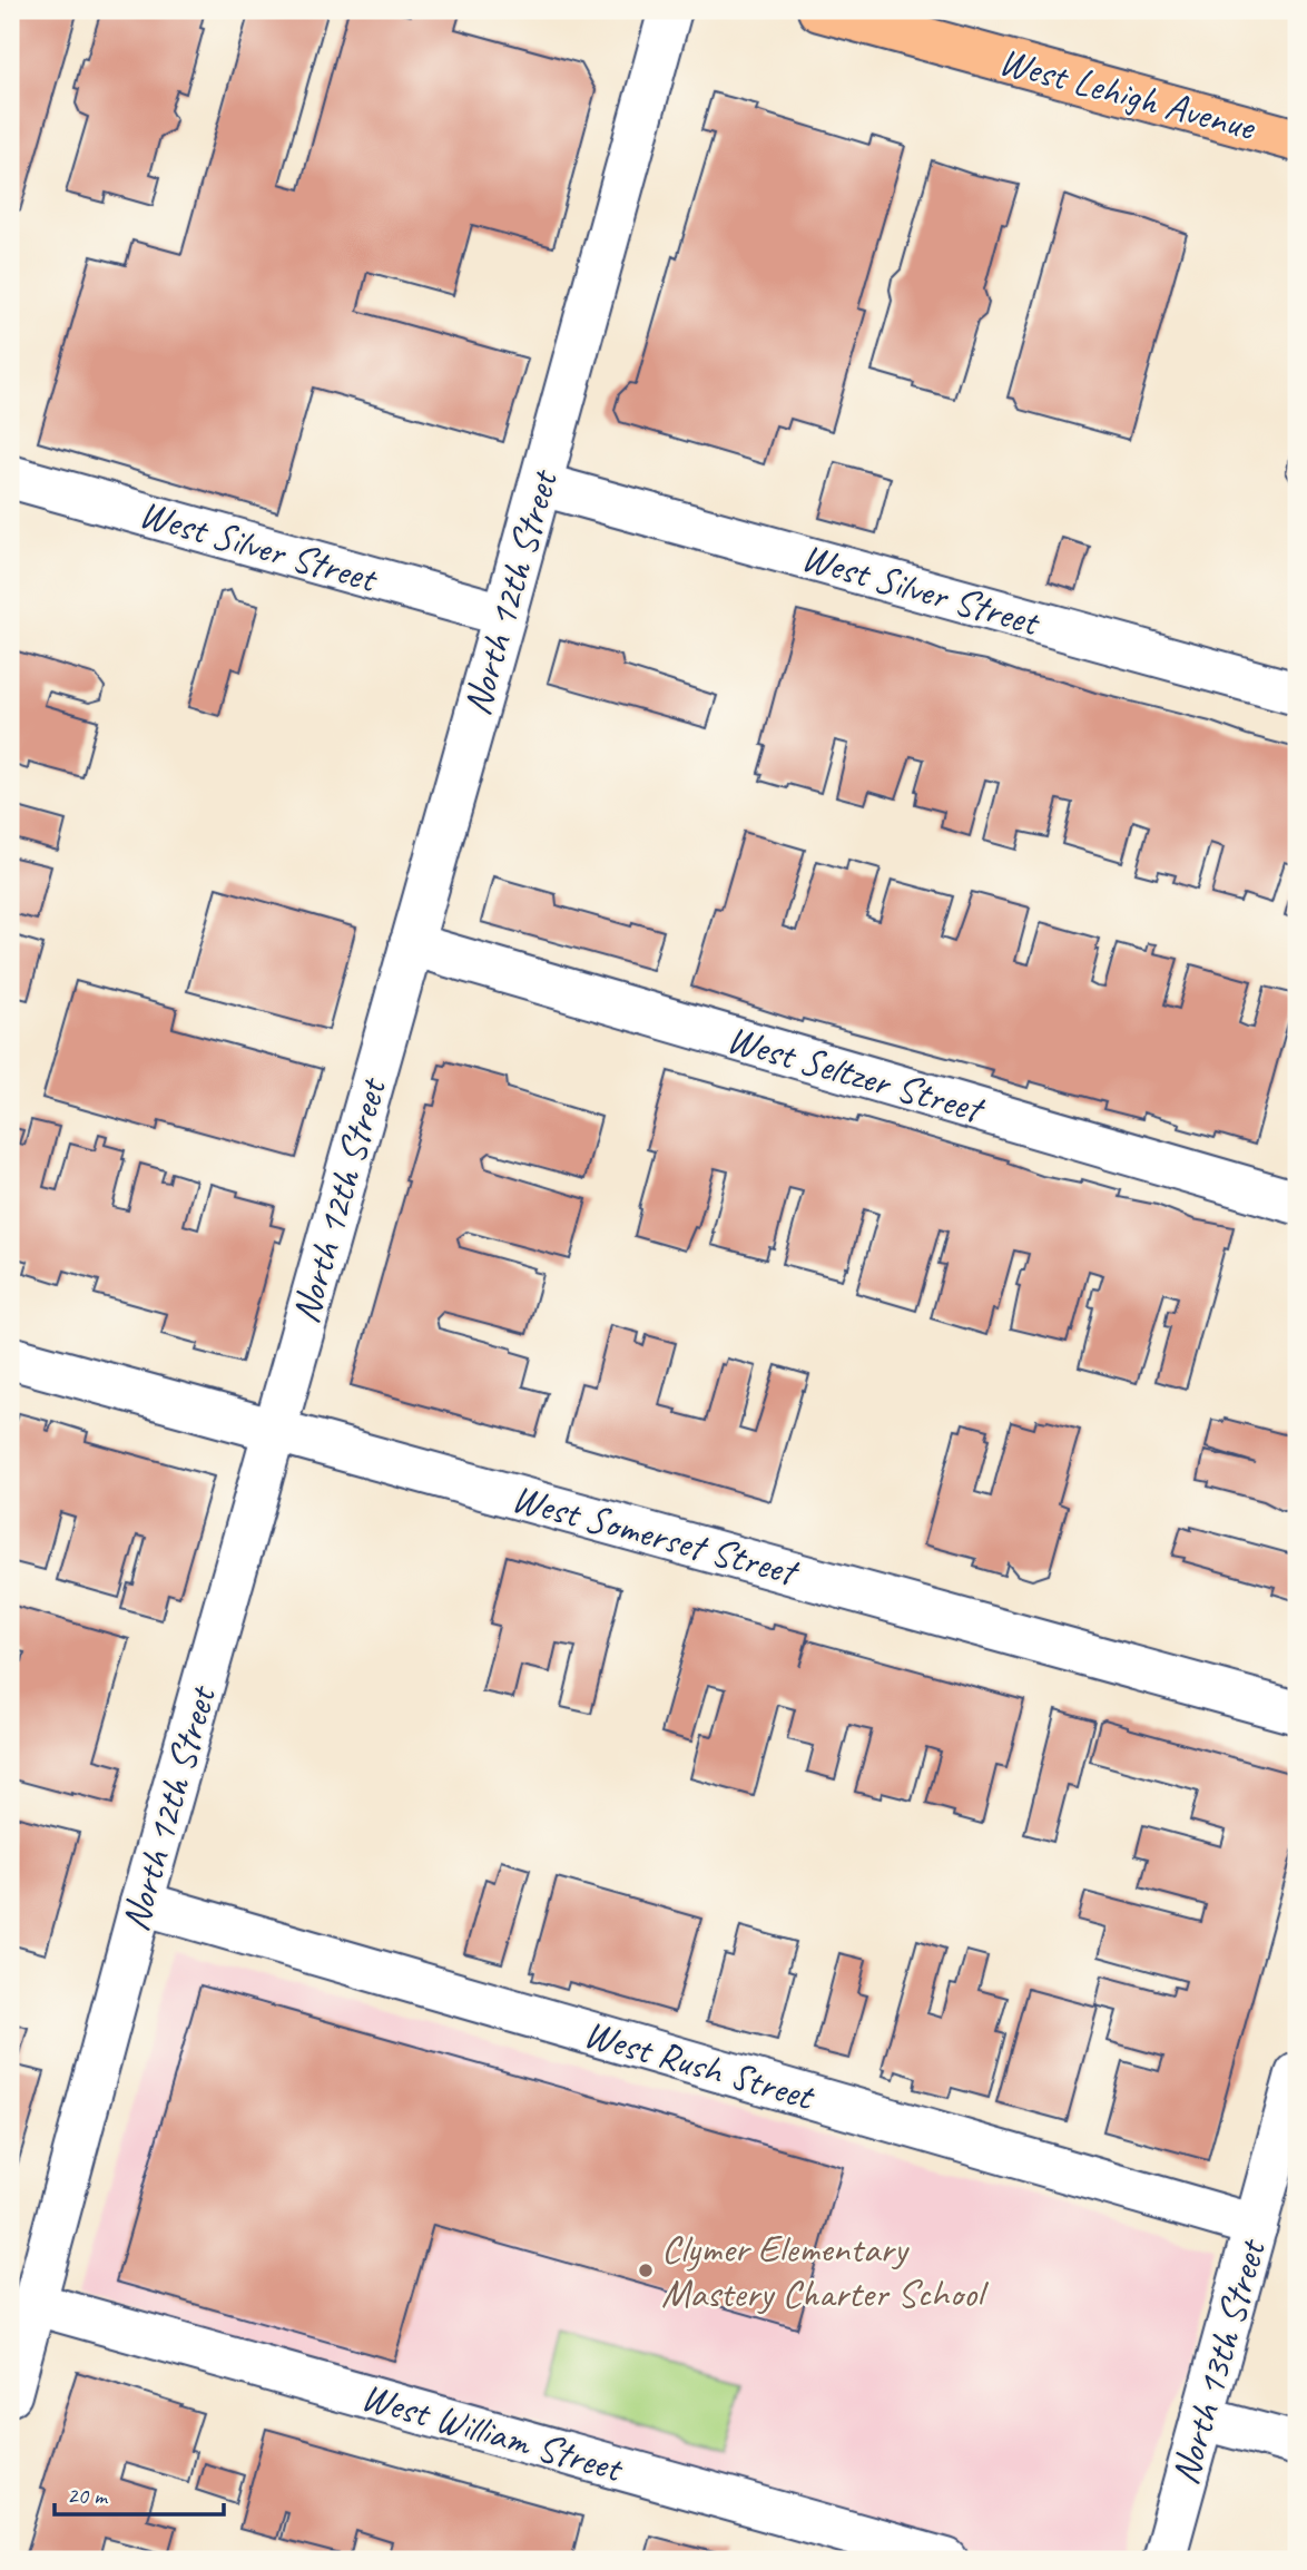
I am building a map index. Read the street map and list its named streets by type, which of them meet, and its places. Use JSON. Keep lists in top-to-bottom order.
{
  "streets": {
    "main road": ["West Lehigh Avenue"],
    "street": [
      "West Silver Street",
      "North 12th Street",
      "West Seltzer Street",
      "West Somerset Street",
      "West Rush Street",
      "North 13th Street",
      "West William Street"
    ]
  },
  "crossings": [
    ["West Silver Street", "North 12th Street"],
    ["North 12th Street", "West Seltzer Street"],
    ["North 12th Street", "West Somerset Street"],
    ["North 12th Street", "West Rush Street"],
    ["North 12th Street", "West William Street"],
    ["West Rush Street", "North 13th Street"]
  ],
  "places": ["Clymer Elementary Mastery Charter School"],
  "scale_bar": "20 m"
}
